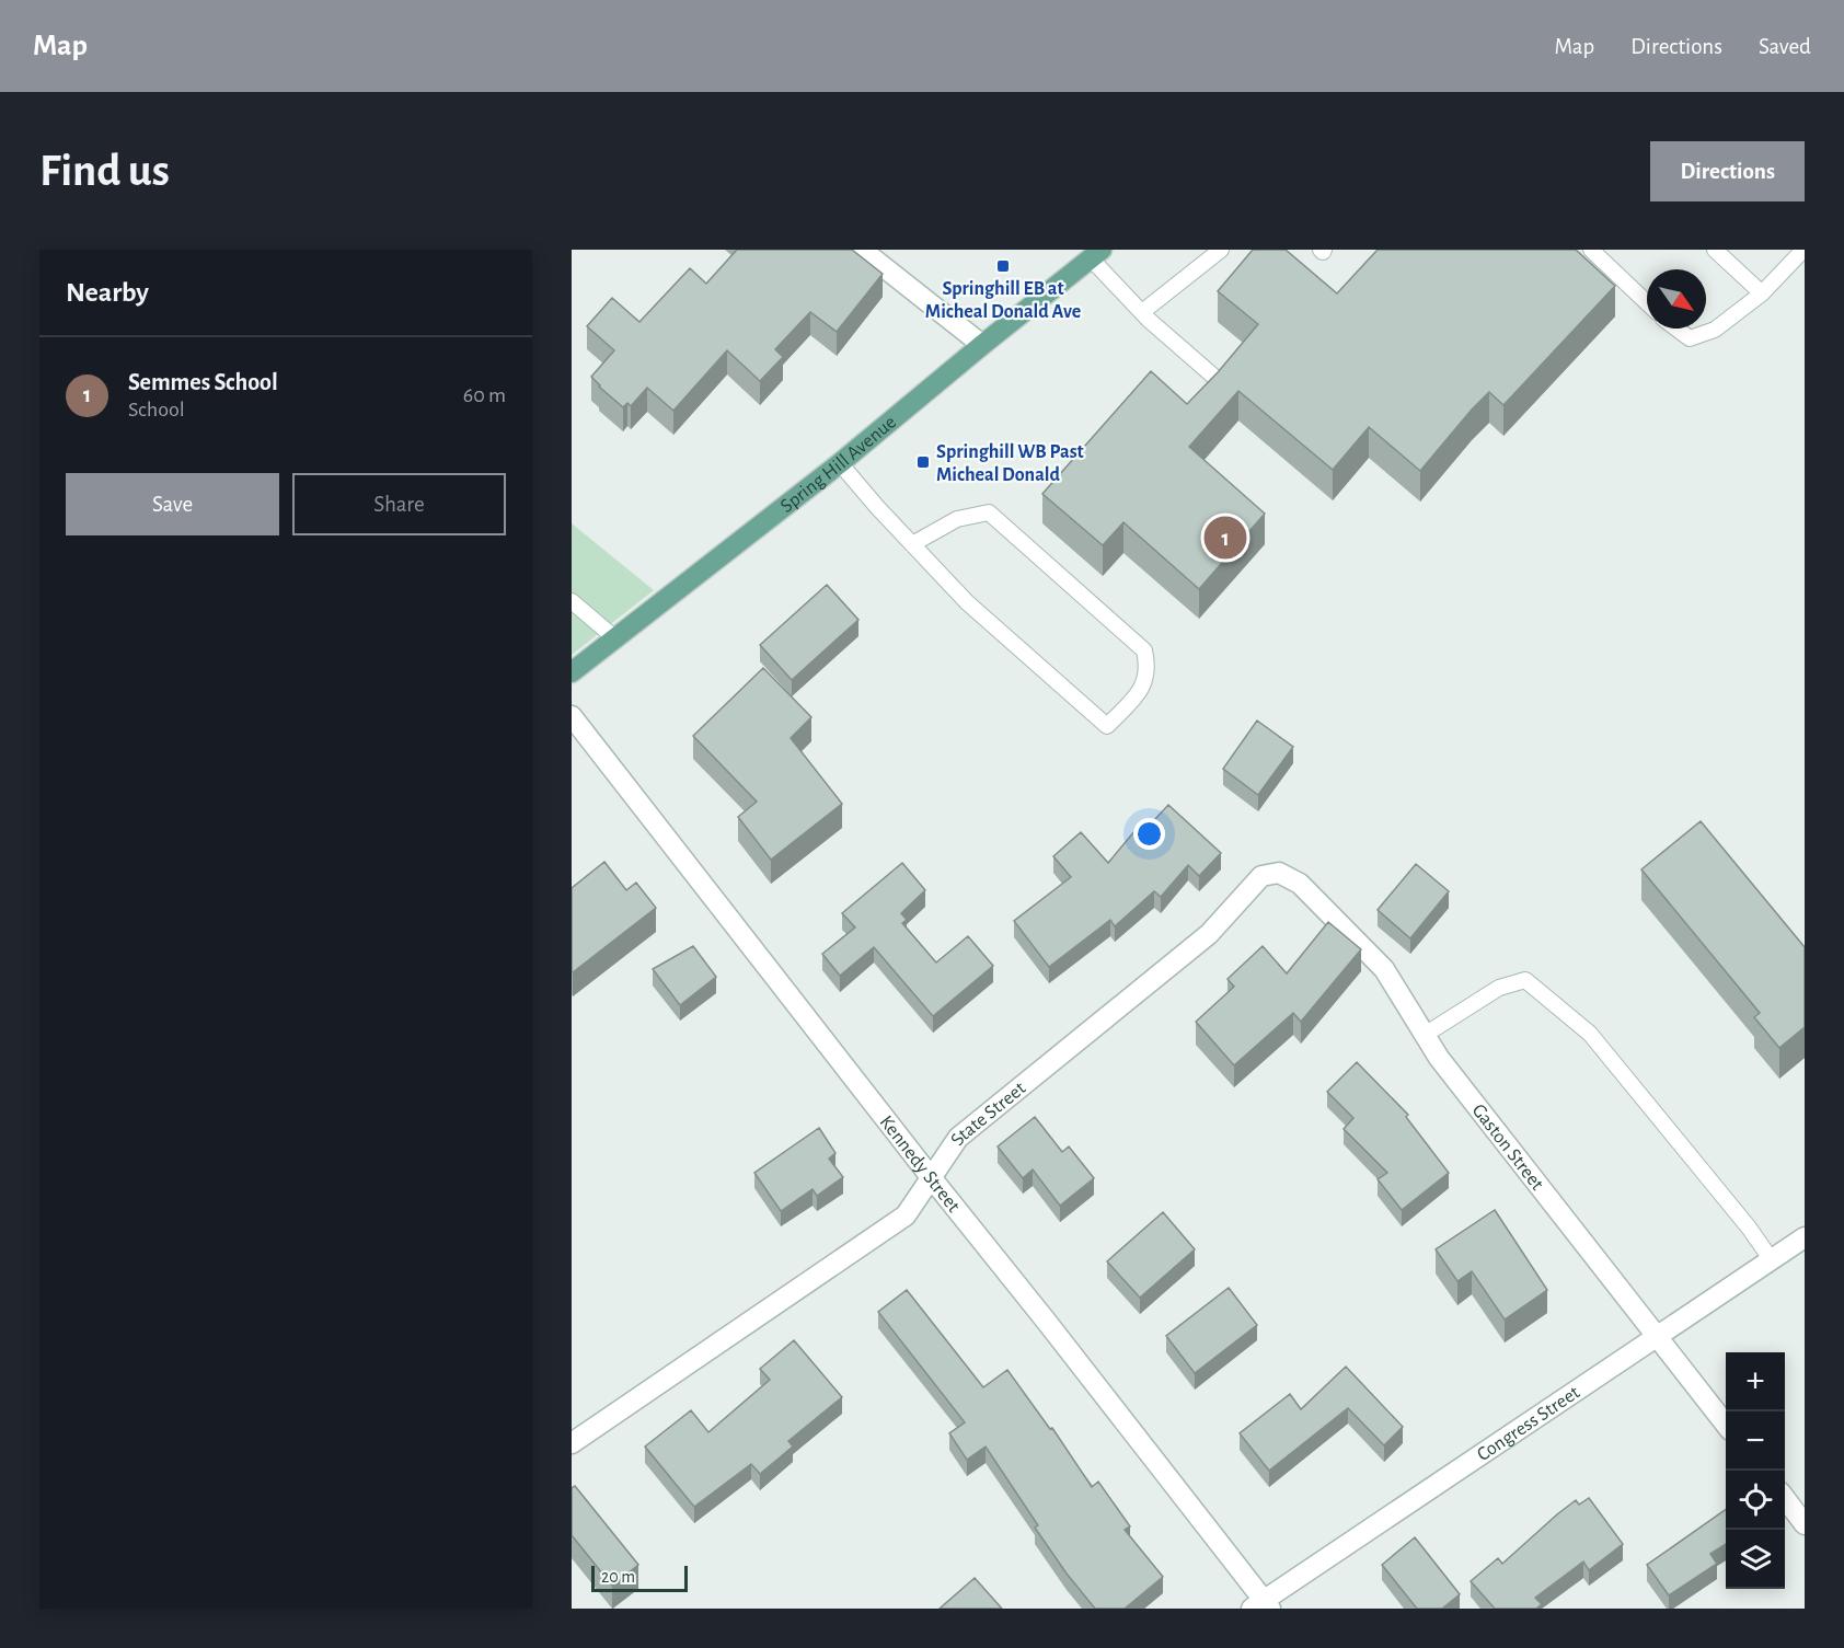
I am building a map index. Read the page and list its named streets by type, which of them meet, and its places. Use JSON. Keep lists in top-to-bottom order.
{
  "streets": {
    "main road": ["Spring Hill Avenue"],
    "street": [
      "State Street",
      "Gaston Street",
      "Kennedy Street",
      "Congress Street"
    ]
  },
  "crossings": [
    ["State Street", "Gaston Street"],
    ["State Street", "Kennedy Street"],
    ["Gaston Street", "Congress Street"],
    ["Kennedy Street", "Congress Street"]
  ],
  "places": {
    "transit": ["Springhill EB at Micheal Donald Ave", "Springhill WB Past Micheal Donald"]
  },
  "scale_bar": "20 m",
  "north": "bottom right",
  "page": {
    "header": "Map",
    "nav": ["Map", "Directions", "Saved"],
    "buttons": [
      "Directions",
      ["Save", "Share"]
    ],
    "title": "Find us",
    "heading": "Nearby",
    "list": [
      {
        "mark": "1",
        "name": "Semmes School",
        "note": "School",
        "value": "60 m"
      }
    ],
    "pins": "1",
    "map_buttons": ["+", "−"],
    "scale": "20 m"
  }
}
